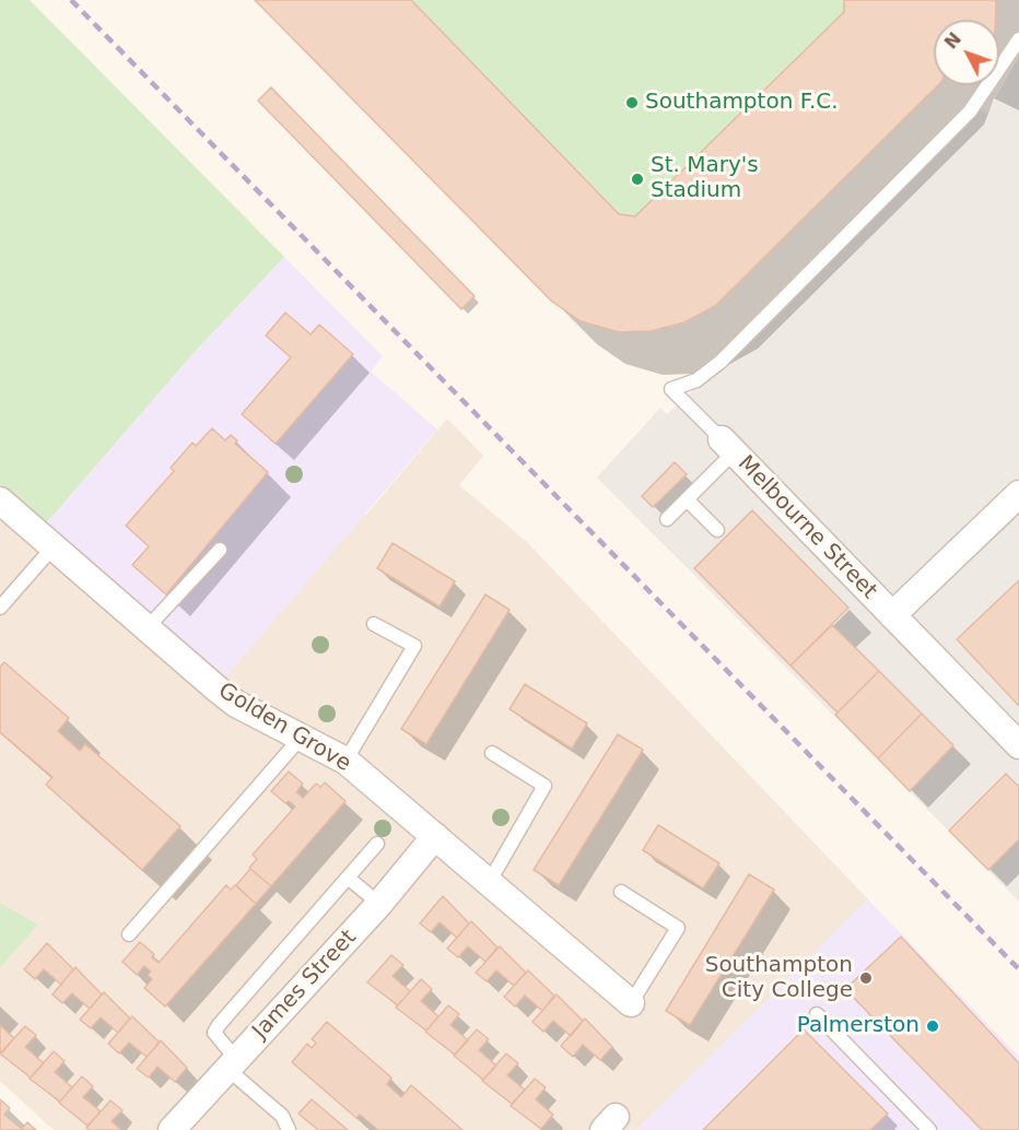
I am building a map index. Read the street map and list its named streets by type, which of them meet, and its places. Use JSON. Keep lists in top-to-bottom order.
{
  "streets": {
    "street": ["Melbourne Street", "Golden Grove", "James Street"]
  },
  "crossings": [
    ["Golden Grove", "James Street"]
  ],
  "places": [
    "Southampton F.C.",
    "St. Mary's Stadium",
    "Southampton City College",
    "Palmerston"
  ],
  "north": "top left"
}
